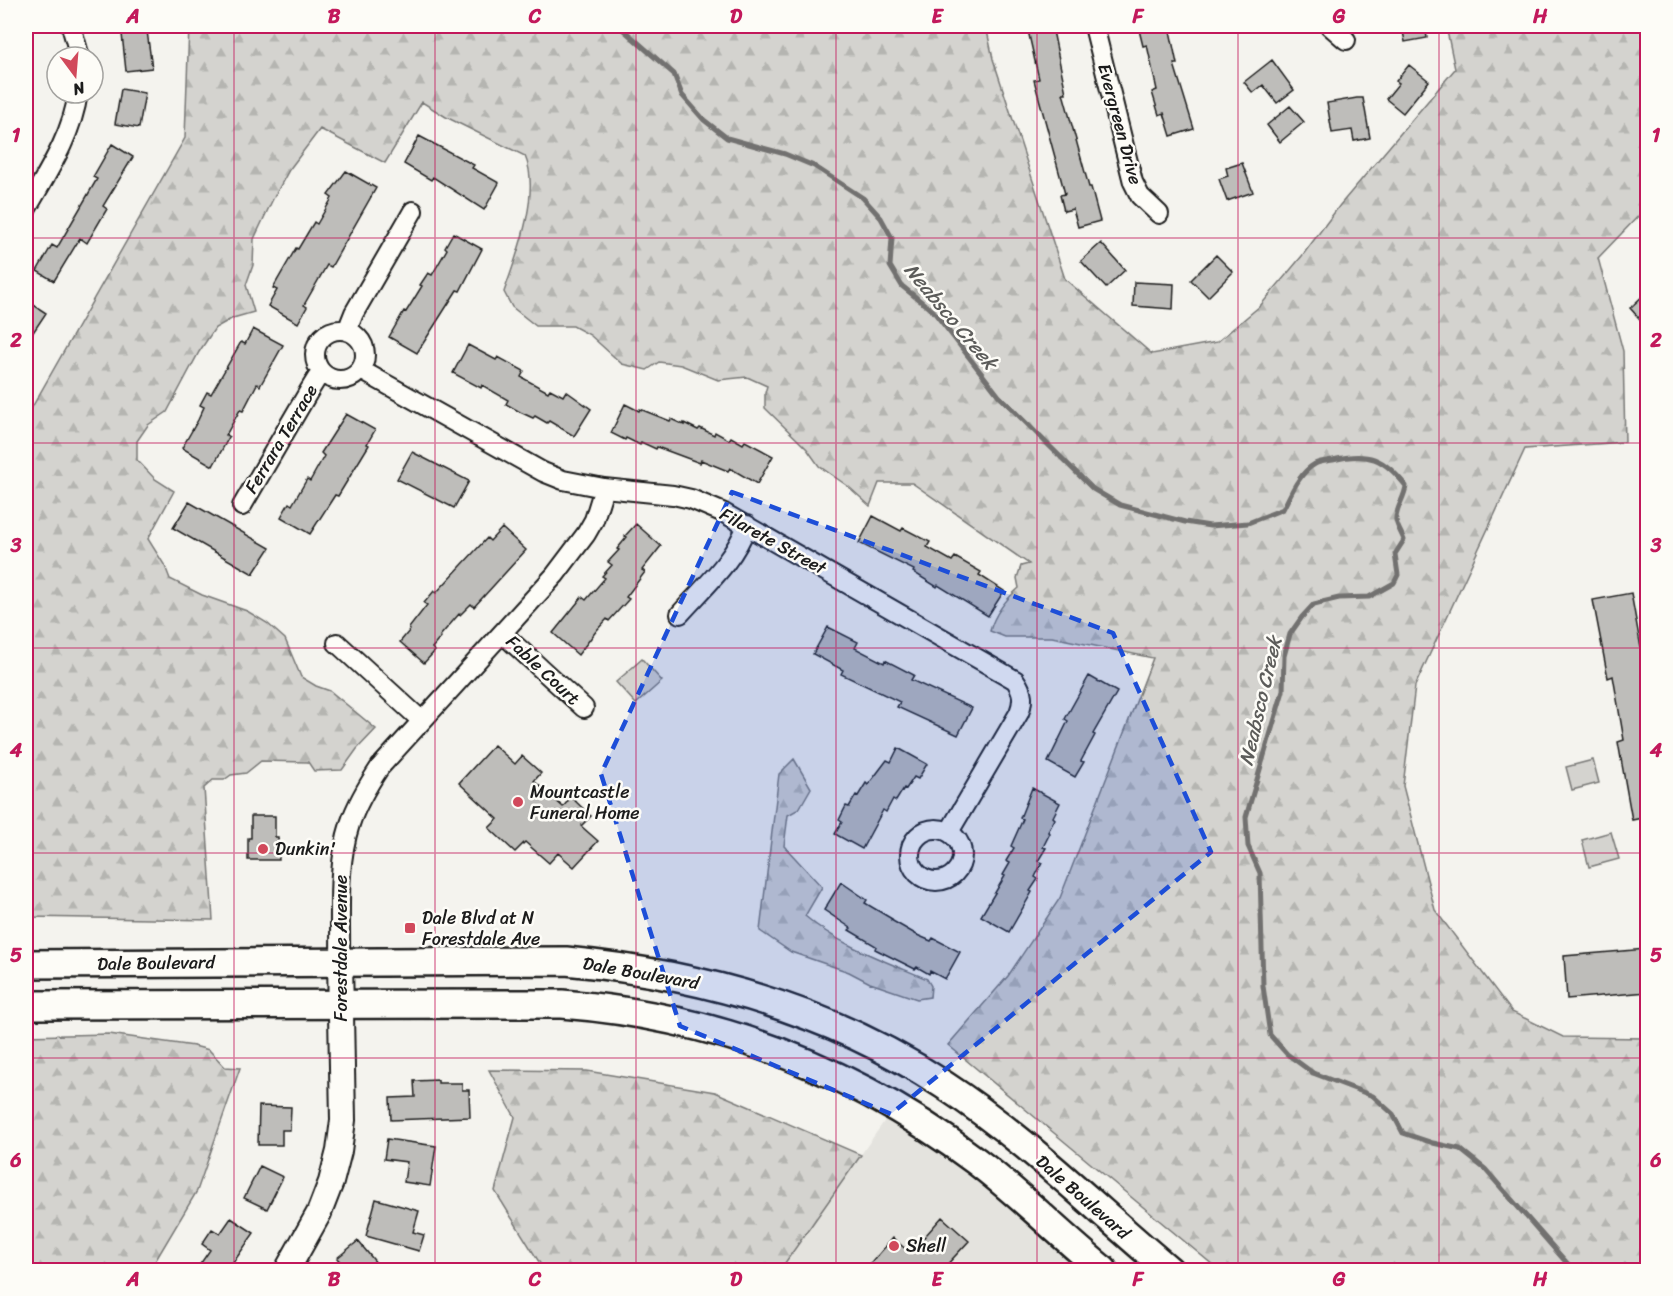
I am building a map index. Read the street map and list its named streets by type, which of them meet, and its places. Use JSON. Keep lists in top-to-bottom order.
{
  "streets": {
    "main road": ["Dale Boulevard"],
    "street": [
      "Evergreen Drive",
      "Ferrara Terrace",
      "Filarete Street",
      "Fable Court",
      "Forestdale Avenue"
    ]
  },
  "crossings": [
    ["Ferrara Terrace", "Filarete Street"],
    ["Filarete Street", "Forestdale Avenue"],
    ["Fable Court", "Forestdale Avenue"],
    ["Forestdale Avenue", "Dale Boulevard"]
  ],
  "water": ["Neabsco Creek"],
  "places": {
    "other": ["Mountcastle Funeral Home", "Dunkin'", "Shell"],
    "transit": ["Dale Blvd at N Forestdale Ave"]
  },
  "north": "bottom",
  "grid": {
    "columns": [
      "A",
      "B",
      "C",
      "D",
      "E",
      "F",
      "G",
      "H"
    ],
    "rows": [
      "1",
      "2",
      "3",
      "4",
      "5",
      "6"
    ]
  }
}
